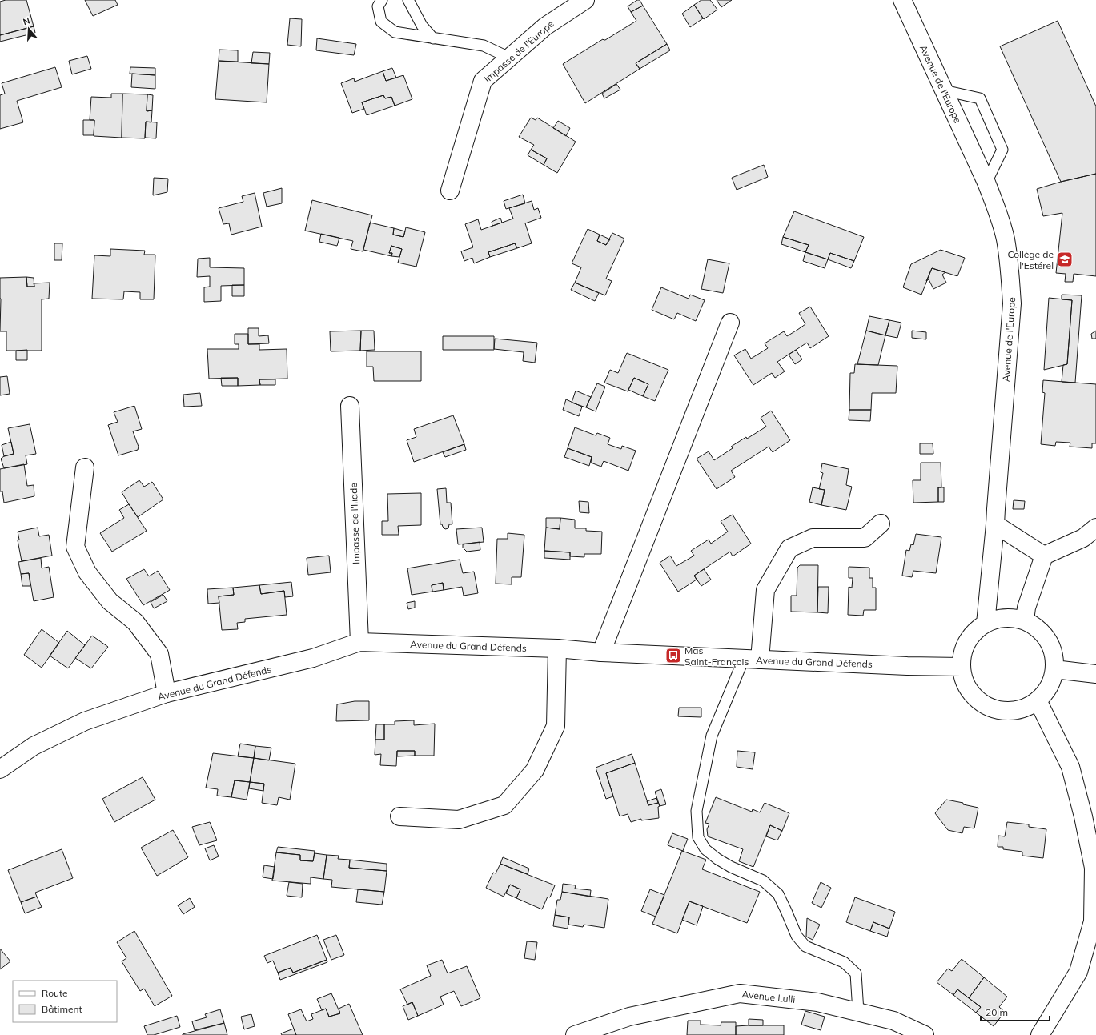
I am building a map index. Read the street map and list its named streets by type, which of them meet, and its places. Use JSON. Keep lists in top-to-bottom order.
{
  "streets": {
    "street": [
      "Impasse de l'Europe",
      "Avenue de l'Europe",
      "Impasse de l'Iliade",
      "Avenue du Grand Défends",
      "Avenue Lulli"
    ]
  },
  "crossings": [
    ["Avenue de l'Europe", "Avenue du Grand Défends"],
    ["Impasse de l'Iliade", "Avenue du Grand Défends"]
  ],
  "places": {
    "school or university": ["Collège de l'Estérel"],
    "bus stop": ["Mas Saint-François"]
  },
  "legend": ["Route", "Bâtiment"],
  "scale_bar": "20 m",
  "north": "top"
}
